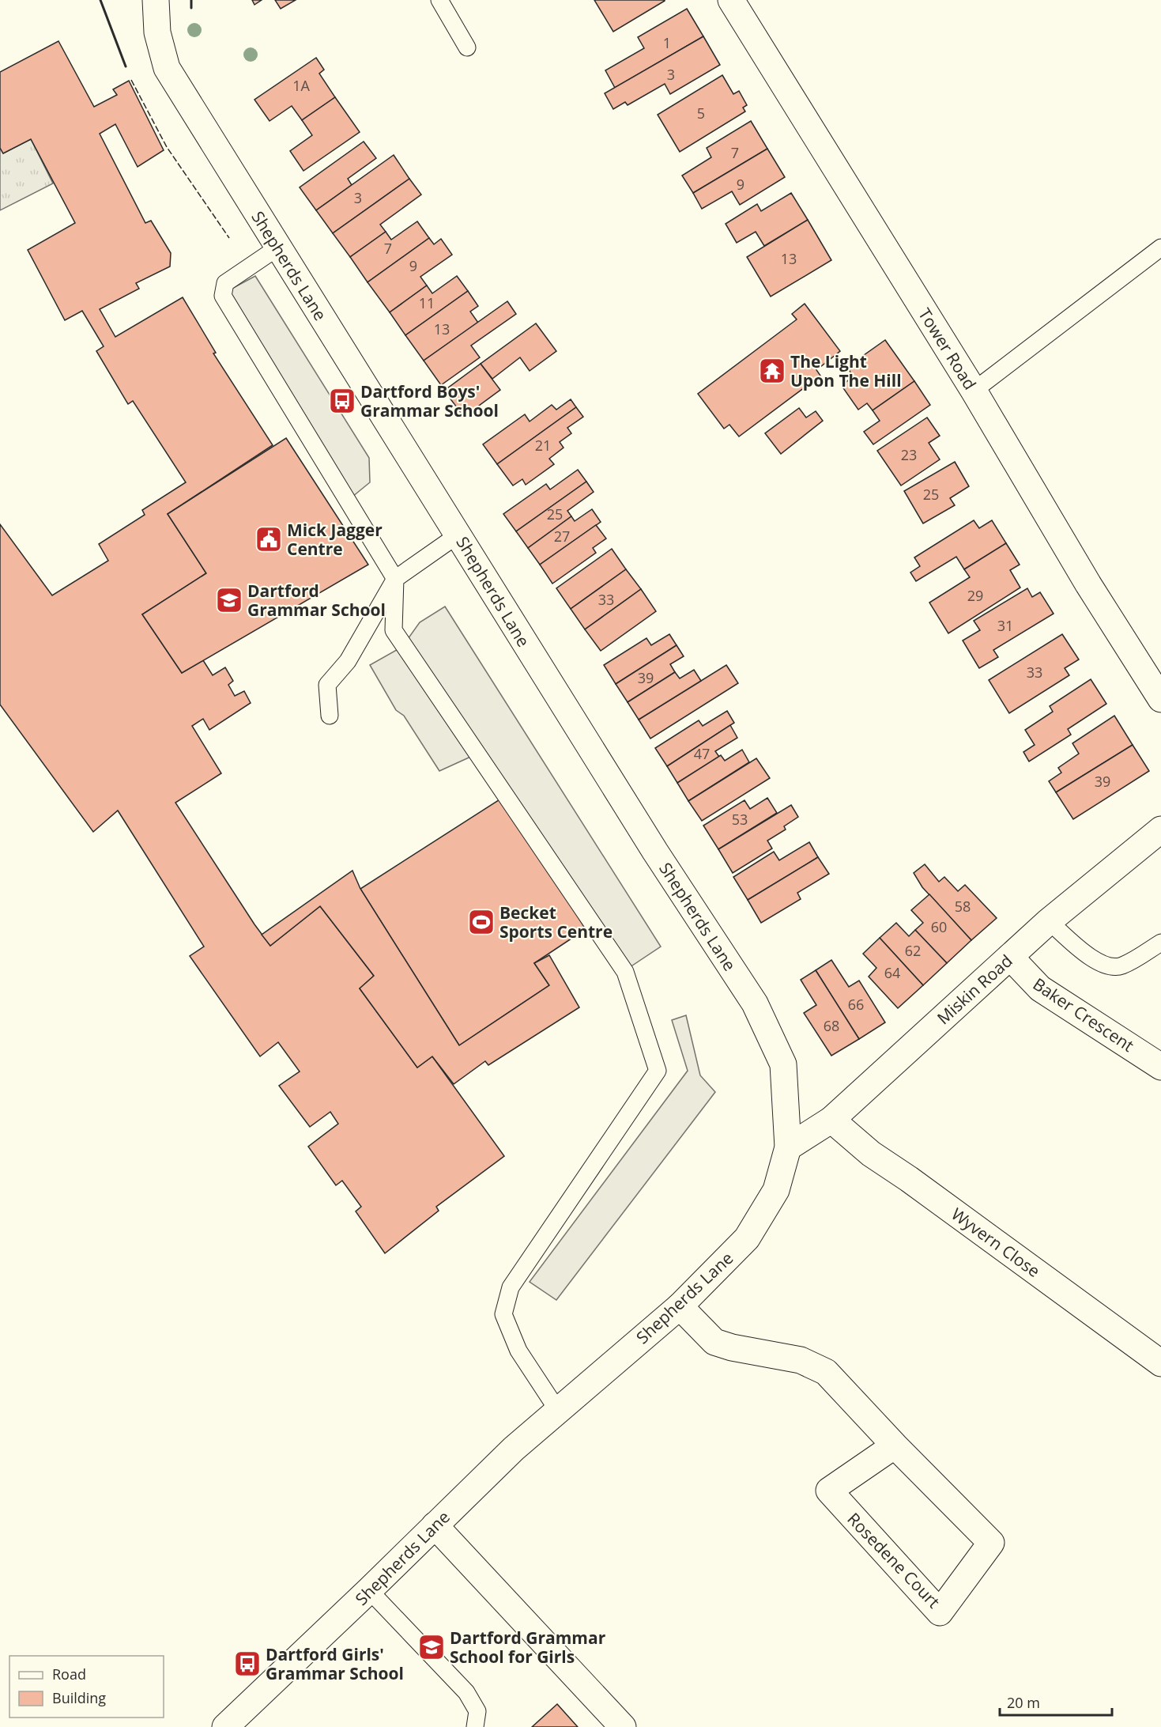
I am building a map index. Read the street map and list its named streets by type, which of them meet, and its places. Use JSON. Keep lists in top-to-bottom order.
{
  "streets": {
    "street": [
      "Shepherds Lane",
      "Tower Road",
      "Miskin Road",
      "Baker Crescent",
      "Wyvern Close",
      "Rosedene Court"
    ]
  },
  "crossings": [
    ["Shepherds Lane", "Miskin Road"],
    ["Shepherds Lane", "Rosedene Court"],
    ["Miskin Road", "Baker Crescent"],
    ["Miskin Road", "Wyvern Close"]
  ],
  "places": {
    "temple": ["The Light Upon The Hill"],
    "bus stop": ["Dartford Boys' Grammar School", "Dartford Girls' Grammar School"],
    "public building": ["Mick Jagger Centre"],
    "school or university": ["Dartford Grammar School", "Dartford Grammar School for Girls"],
    "sports": ["Becket Sports Centre"]
  },
  "house_numbers": [
    "1",
    "3",
    "1A",
    "5",
    "7",
    "9",
    "3",
    "7",
    "13",
    "9",
    "11",
    "13",
    "21",
    "23",
    "25",
    "25",
    "27",
    "29",
    "33",
    "31",
    "33",
    "39",
    "47",
    "39",
    "53",
    "58",
    "60",
    "62",
    "64",
    "66",
    "68"
  ],
  "legend": ["Road", "Building"],
  "scale_bar": "20 m"
}
